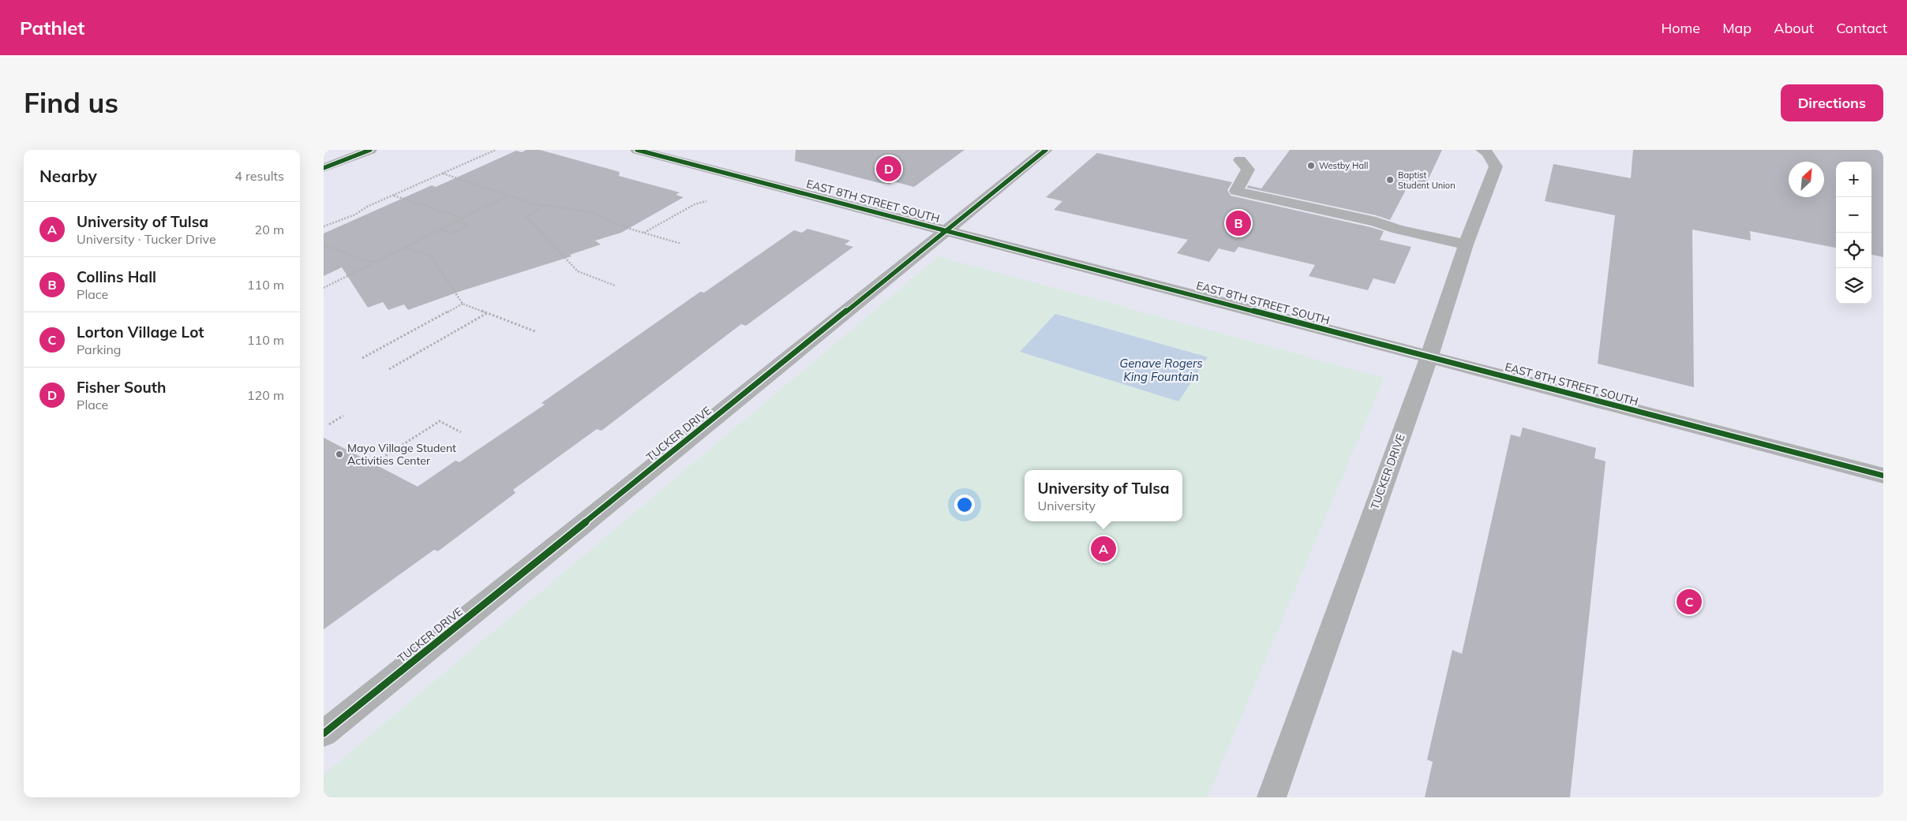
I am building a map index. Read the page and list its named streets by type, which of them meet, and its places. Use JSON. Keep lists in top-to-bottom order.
{
  "streets": {
    "street": ["EAST 8TH STREET SOUTH", "TUCKER DRIVE"]
  },
  "crossings": [
    ["EAST 8TH STREET SOUTH", "TUCKER DRIVE"]
  ],
  "water": ["Genave Rogers King Fountain"],
  "places": ["Westby Hall", "Baptist Student Union", "Mayo Village Student Activities Center"],
  "north": "top right",
  "page": {
    "header": "Pathlet",
    "nav": [
      "Home",
      "Map",
      "About",
      "Contact"
    ],
    "buttons": "Directions",
    "title": "Find us",
    "heading": ["Nearby", "4 results"],
    "pins": [
      "D",
      "B",
      "A",
      "C"
    ],
    "map_buttons": ["+", "−"],
    "list": [
      {
        "mark": "A",
        "name": "University of Tulsa",
        "note": "University · Tucker Drive",
        "value": "20 m"
      },
      {
        "mark": "B",
        "name": "Collins Hall",
        "note": "Place",
        "value": "110 m"
      },
      {
        "mark": "C",
        "name": "Lorton Village Lot",
        "note": "Parking",
        "value": "110 m"
      },
      {
        "mark": "D",
        "name": "Fisher South",
        "note": "Place",
        "value": "120 m"
      }
    ],
    "popup": ["University of Tulsa", "University"]
  }
}
